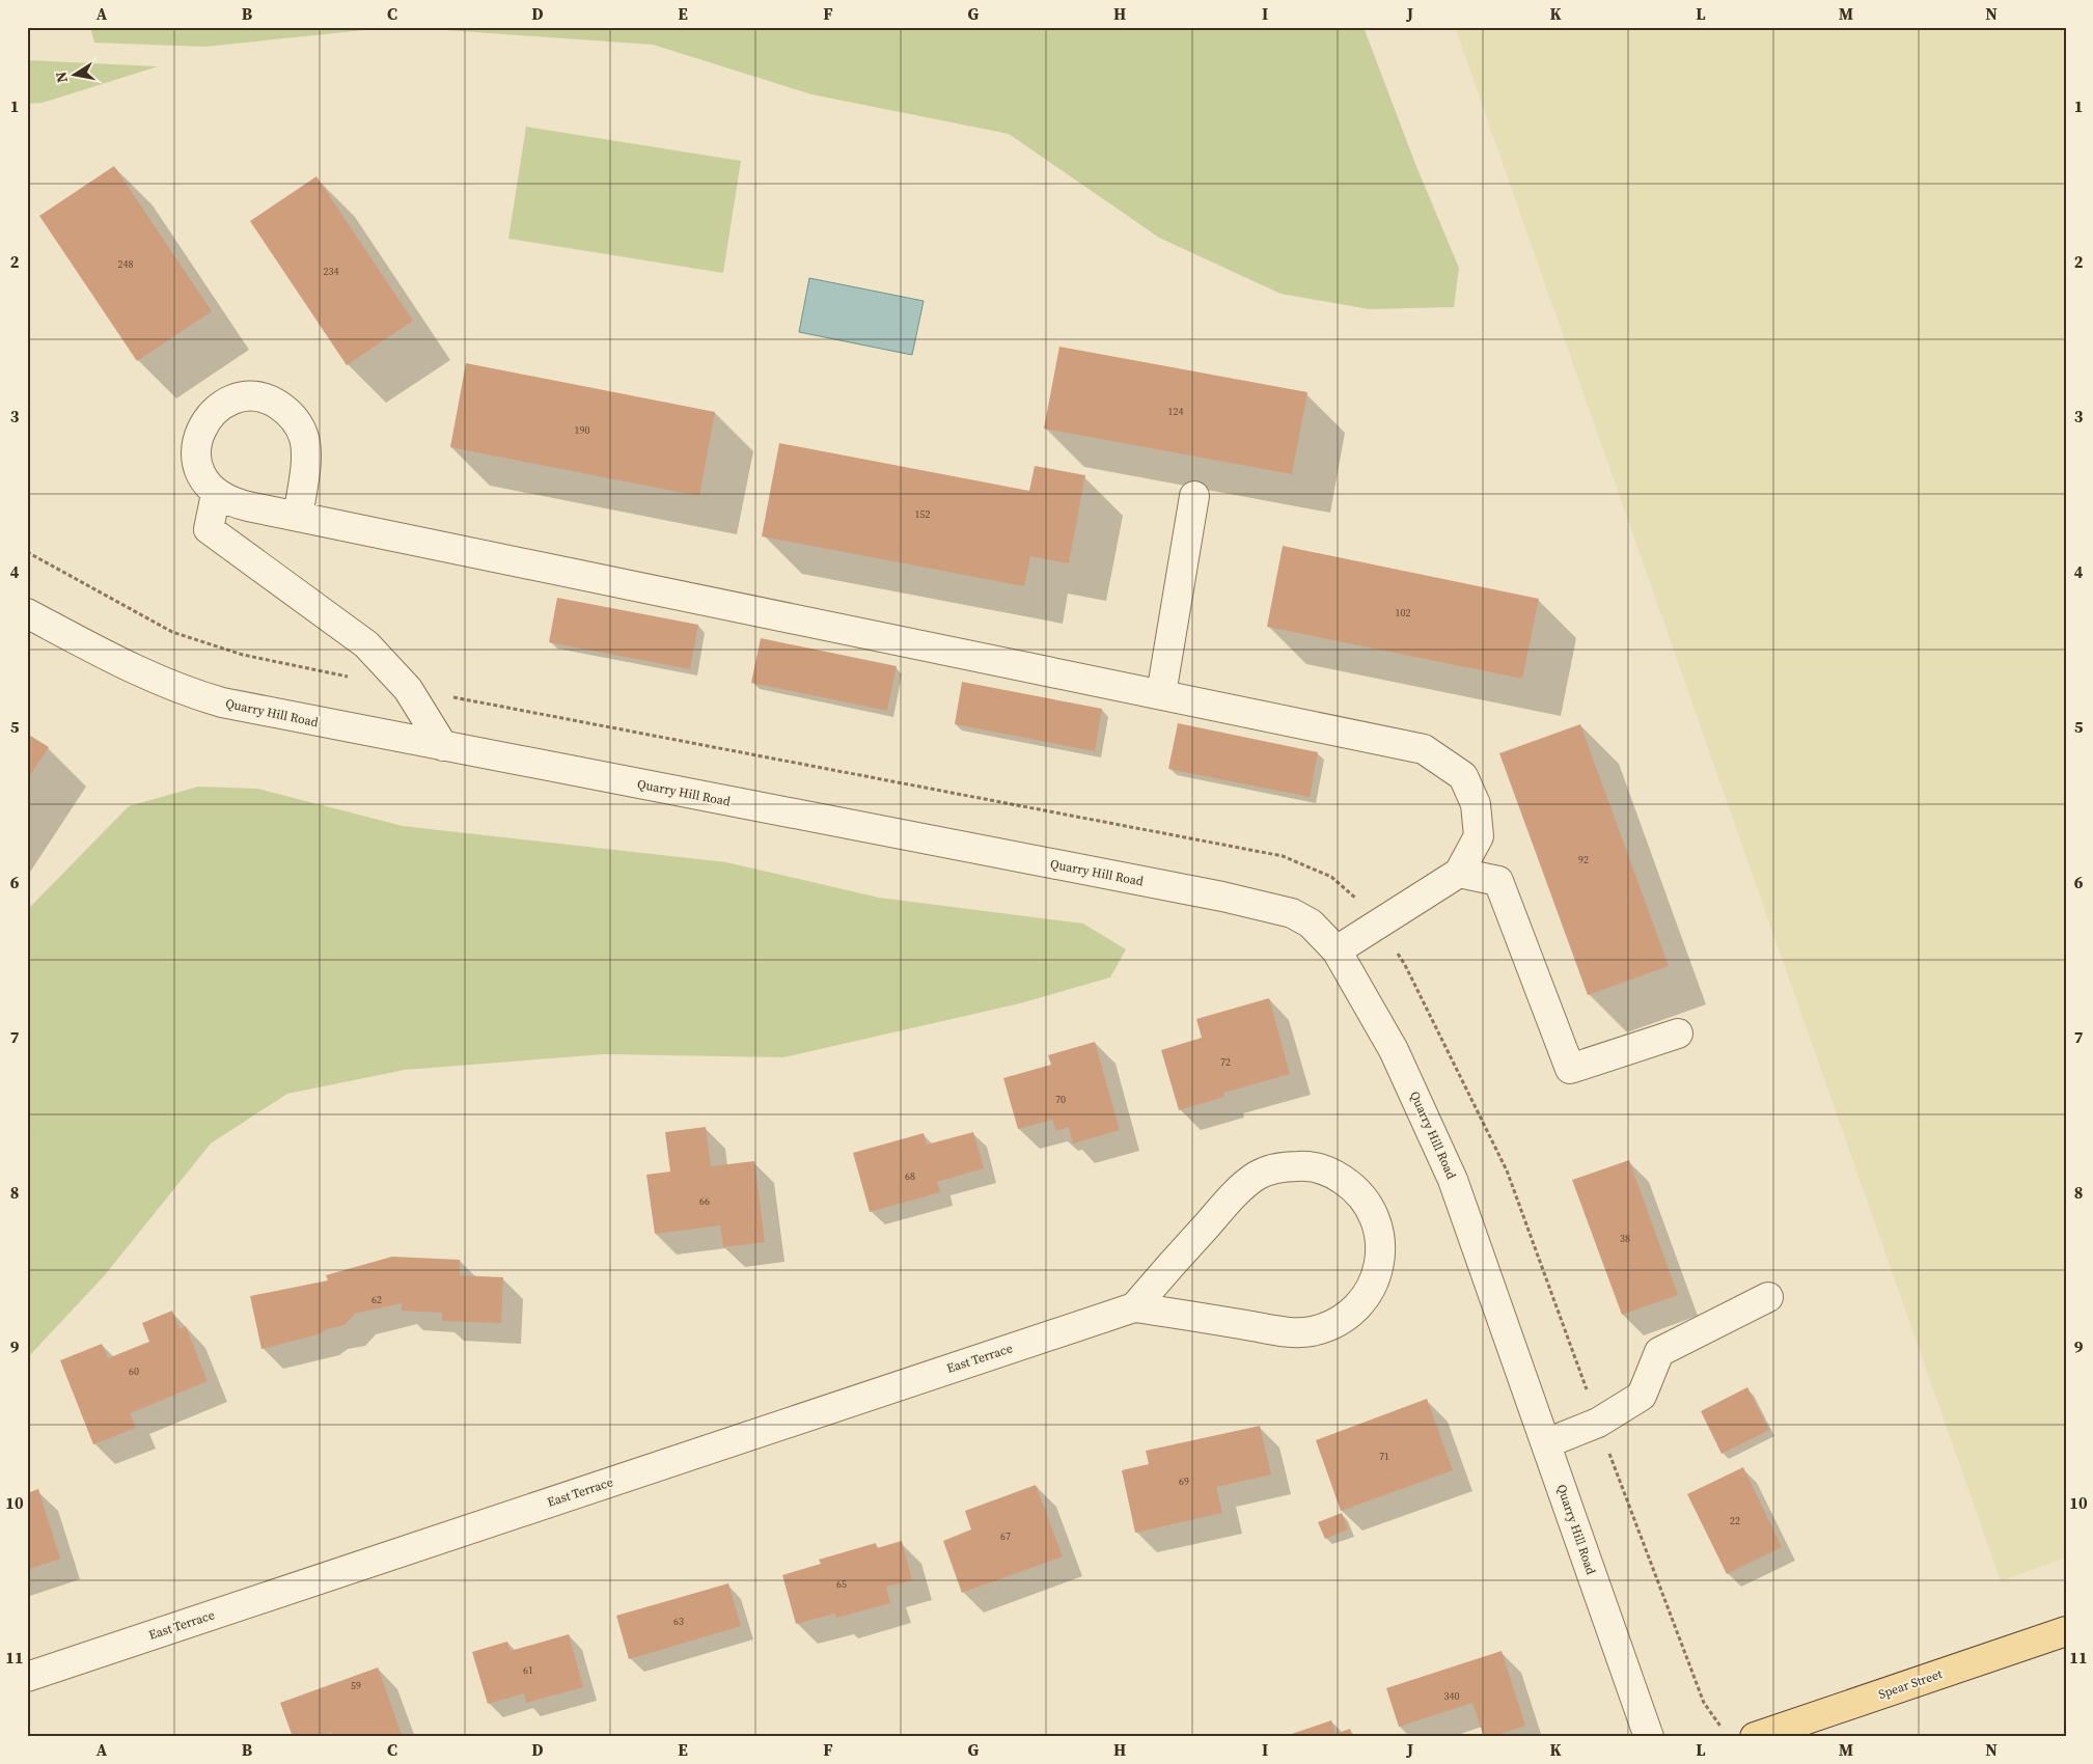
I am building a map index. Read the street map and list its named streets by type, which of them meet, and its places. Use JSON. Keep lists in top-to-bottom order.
{
  "streets": {
    "main road": ["Spear Street"],
    "street": ["Quarry Hill Road", "East Terrace"]
  },
  "house_numbers": [
    "248",
    "234",
    "124",
    "190",
    "152",
    "102",
    "92",
    "72",
    "70",
    "68",
    "66",
    "38",
    "62",
    "60",
    "71",
    "69",
    "22",
    "67",
    "65",
    "63",
    "61",
    "59",
    "340"
  ],
  "north": "left",
  "grid": {
    "columns": [
      "A",
      "B",
      "C",
      "D",
      "E",
      "F",
      "G",
      "H",
      "I",
      "J",
      "K",
      "L",
      "M",
      "N"
    ],
    "rows": [
      "1",
      "2",
      "3",
      "4",
      "5",
      "6",
      "7",
      "8",
      "9",
      "10",
      "11"
    ]
  }
}
